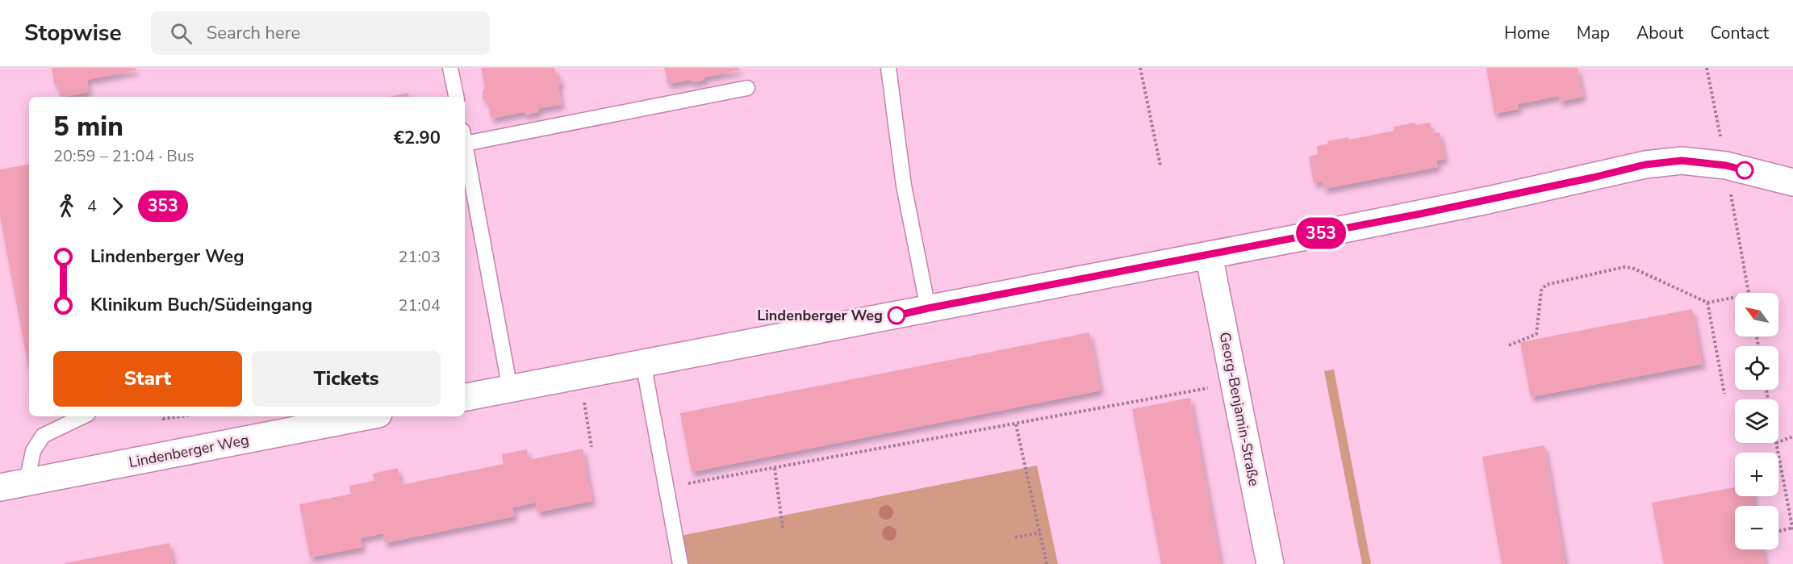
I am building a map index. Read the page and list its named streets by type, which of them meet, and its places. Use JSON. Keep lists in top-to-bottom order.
{
  "streets": {
    "street": ["Georg-Benjamin-Straße", "Lindenberger Weg"]
  },
  "places": ["Lindenberger Weg"],
  "lines": ["bus line 353"],
  "north": "top left",
  "page": {
    "header": "Stopwise",
    "search": "Search here",
    "nav": [
      "Home",
      "Map",
      "About",
      "Contact"
    ],
    "on_map": "353",
    "heading": ["5 min", "20:59 – 21:04 · Bus", "€2.90"],
    "legs": ["4", "353"],
    "list": [
      {
        "name": "Lindenberger Weg",
        "value": "21:03"
      },
      {
        "name": "Klinikum Buch/Südeingang",
        "value": "21:04"
      }
    ],
    "map_buttons": ["+", "−"],
    "buttons": ["Start", "Tickets"]
  }
}
